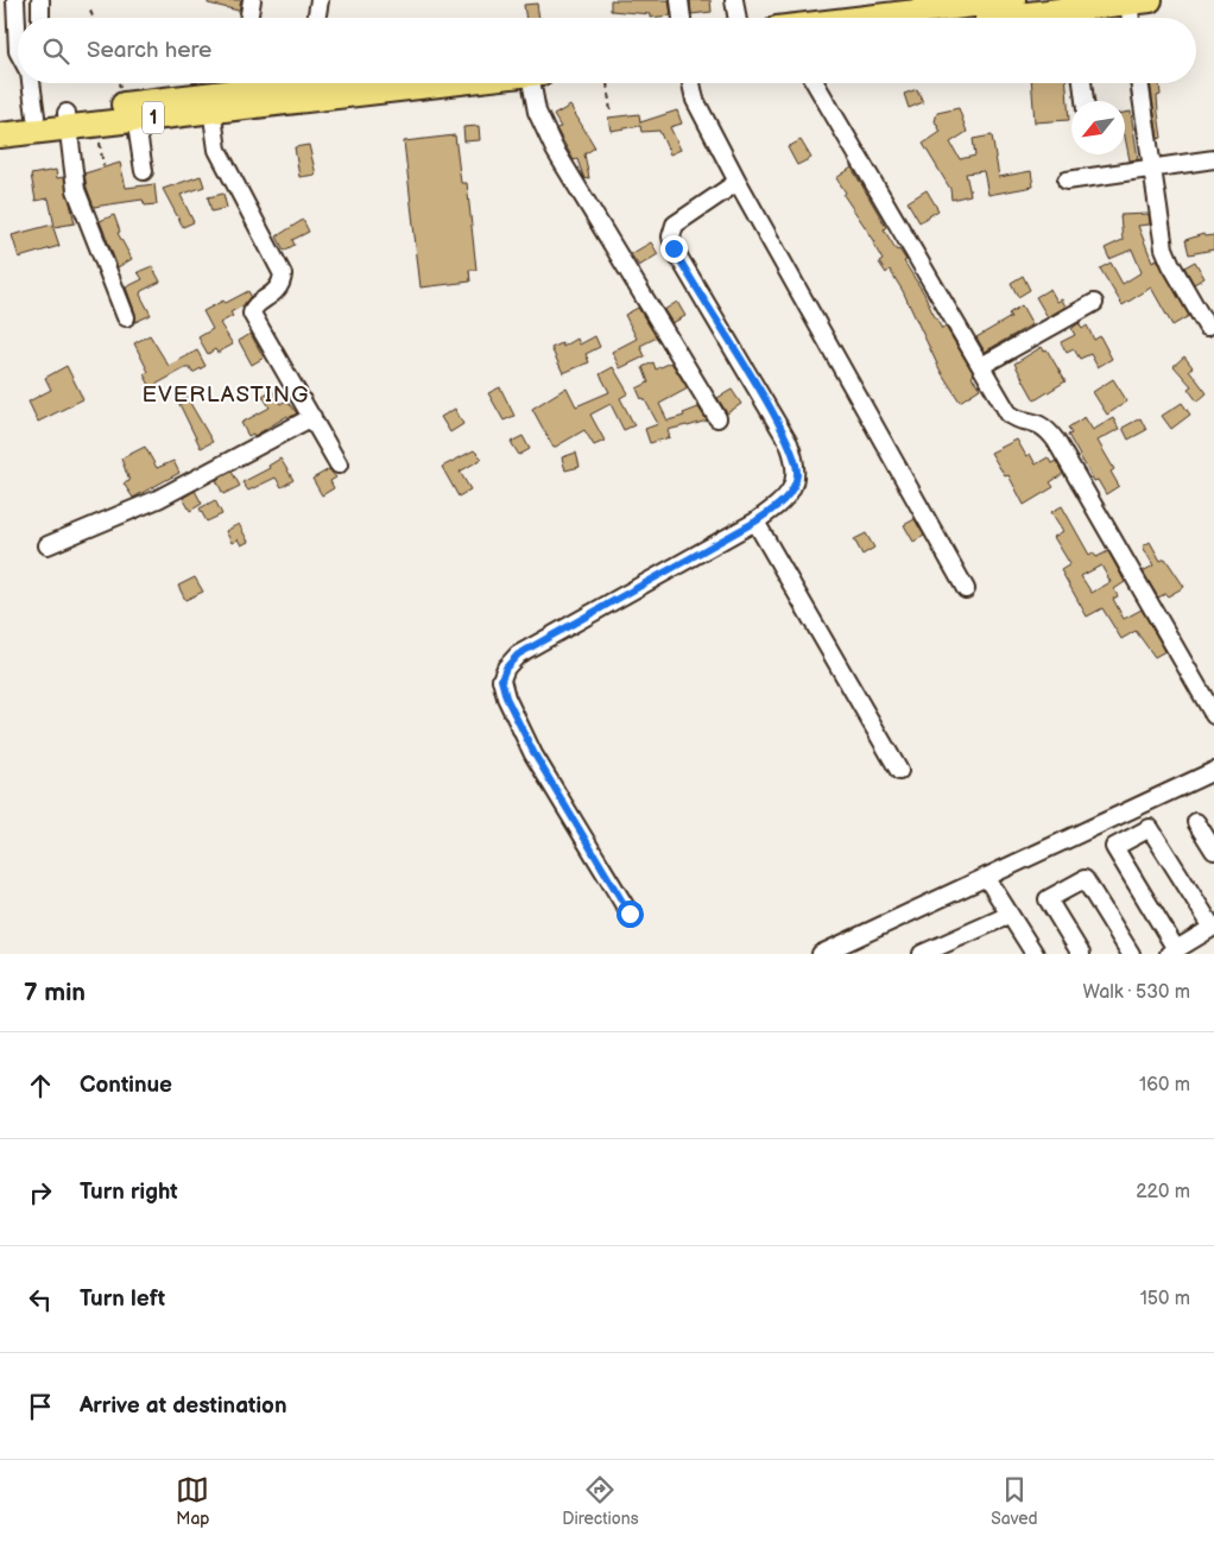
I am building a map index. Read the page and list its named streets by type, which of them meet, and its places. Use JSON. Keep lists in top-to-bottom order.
{
  "streets": {
    "highway": ["1"]
  },
  "districts": ["EVERLASTING"],
  "north": "bottom left",
  "page": {
    "search": "Search here",
    "heading": ["7 min", "Walk · 530 m"],
    "list": [
      ["Continue", "160 m"],
      ["Turn right", "220 m"],
      ["Turn left", "150 m"],
      "Arrive at destination"
    ],
    "nav": ["Map", "Directions", "Saved"]
  }
}
